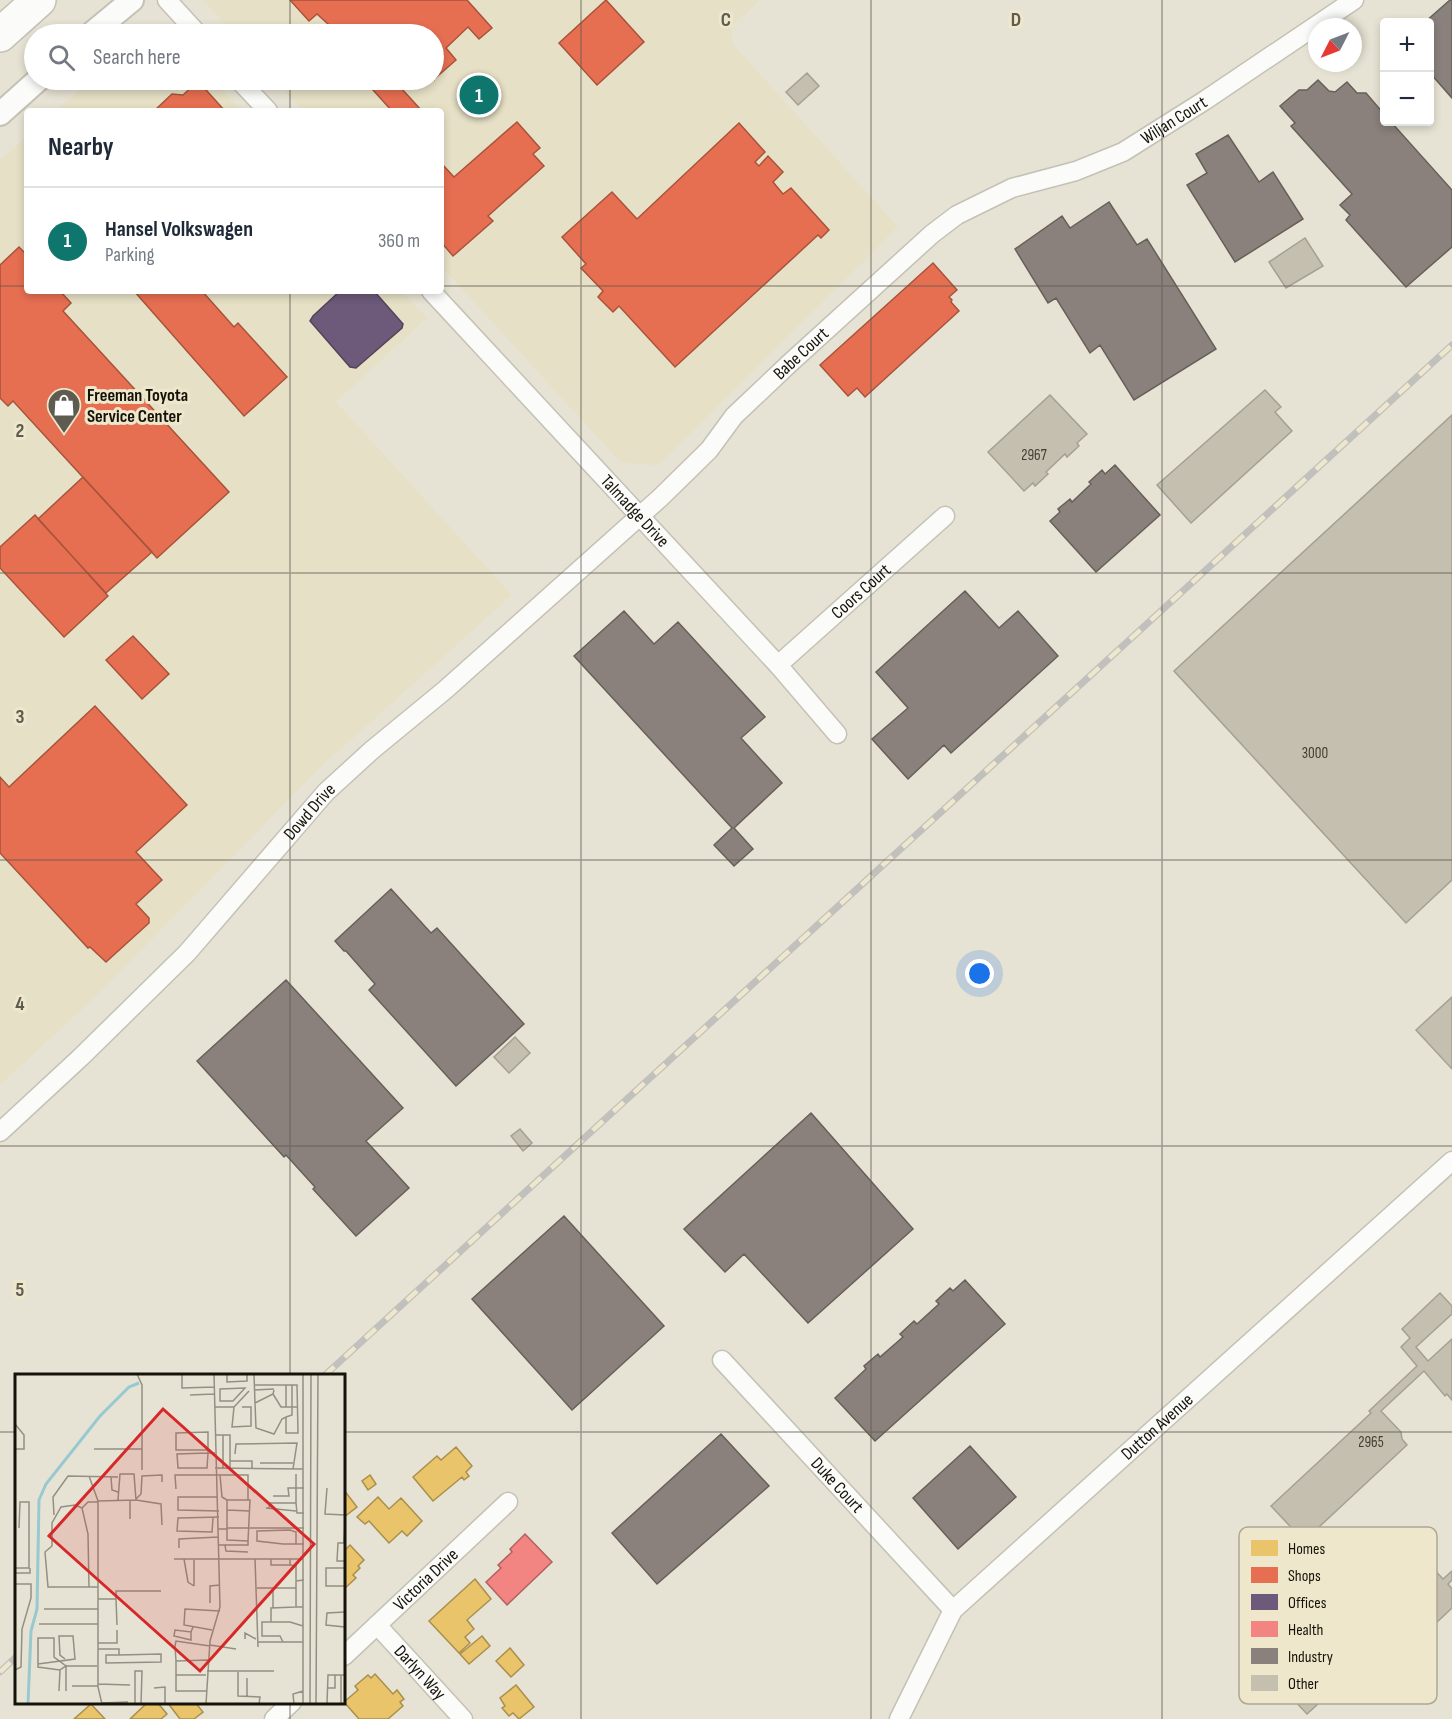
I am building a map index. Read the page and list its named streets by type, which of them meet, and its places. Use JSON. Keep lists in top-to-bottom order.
{
  "streets": {
    "street": [
      "Wiljan Court",
      "Babe Court",
      "Talmadge Drive",
      "Coors Court",
      "Dowd Drive",
      "Dutton Avenue",
      "Duke Court",
      "Victoria Drive",
      "Darlyn Way"
    ]
  },
  "crossings": [
    ["Wiljan Court", "Babe Court"],
    ["Babe Court", "Talmadge Drive"],
    ["Babe Court", "Dowd Drive"],
    ["Talmadge Drive", "Coors Court"],
    ["Talmadge Drive", "Dowd Drive"],
    ["Dutton Avenue", "Duke Court"],
    ["Victoria Drive", "Darlyn Way"]
  ],
  "places": {
    "shop": ["Freeman Toyota Service Center"]
  },
  "house_numbers": ["2967", "3000", "2965"],
  "legend": [
    "Homes",
    "Shops",
    "Offices",
    "Health",
    "Industry",
    "Other"
  ],
  "north": "bottom left",
  "page": {
    "map_buttons": ["+", "−"],
    "search": "Search here",
    "pins": "1",
    "heading": "Nearby",
    "list": [
      {
        "mark": "1",
        "name": "Hansel Volkswagen",
        "note": "Parking",
        "value": "360 m"
      }
    ]
  },
  "grid": {
    "columns": ["C", "D"],
    "rows": [
      "2",
      "3",
      "4",
      "5"
    ]
  }
}
